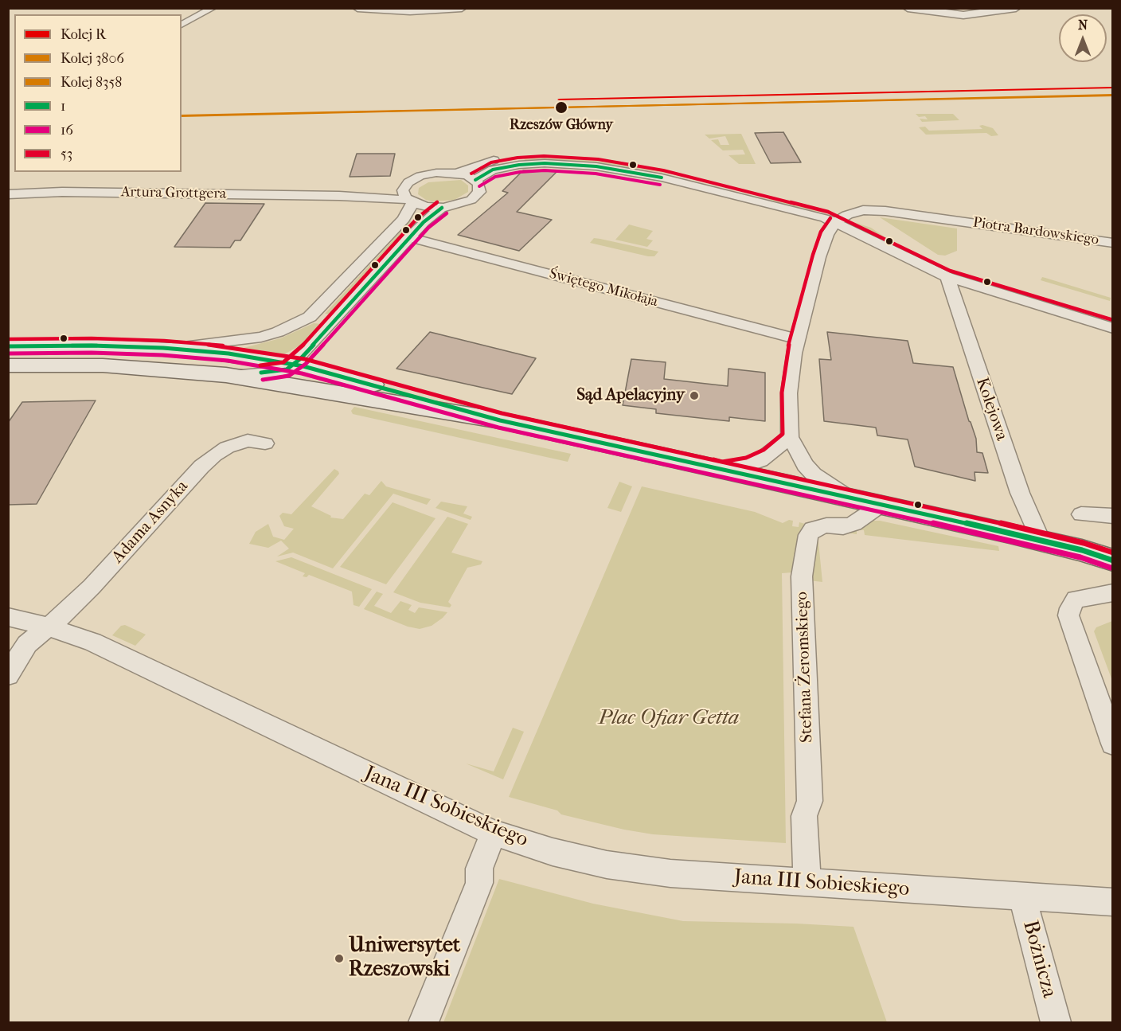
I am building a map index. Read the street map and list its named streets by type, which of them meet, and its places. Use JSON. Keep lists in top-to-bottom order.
{
  "streets": {
    "street": [
      "Artura Grottgera",
      "Piotra Bardowskiego",
      "Świętego Mikołaja",
      "Kolejowa",
      "Adama Asnyka",
      "Stefana Żeromskiego",
      "Jana III Sobieskiego",
      "Bożnicza"
    ]
  },
  "crossings": [
    ["Adama Asnyka", "Jana III Sobieskiego"],
    ["Stefana Żeromskiego", "Jana III Sobieskiego"],
    ["Jana III Sobieskiego", "Bożnicza"]
  ],
  "parks": ["Plac Ofiar Getta"],
  "places": ["Rzeszów Główny", "Sąd Apelacyjny", "Uniwersytet Rzeszowski"],
  "lines": [
    "rail line R",
    "rail line 3806",
    "rail line 8358",
    "transit line 53",
    "transit line 1",
    "transit line 16"
  ],
  "legend": [
    "Kolej R",
    "Kolej 3806",
    "Kolej 8358",
    "1",
    "16",
    "53"
  ],
  "north": "top"
}
